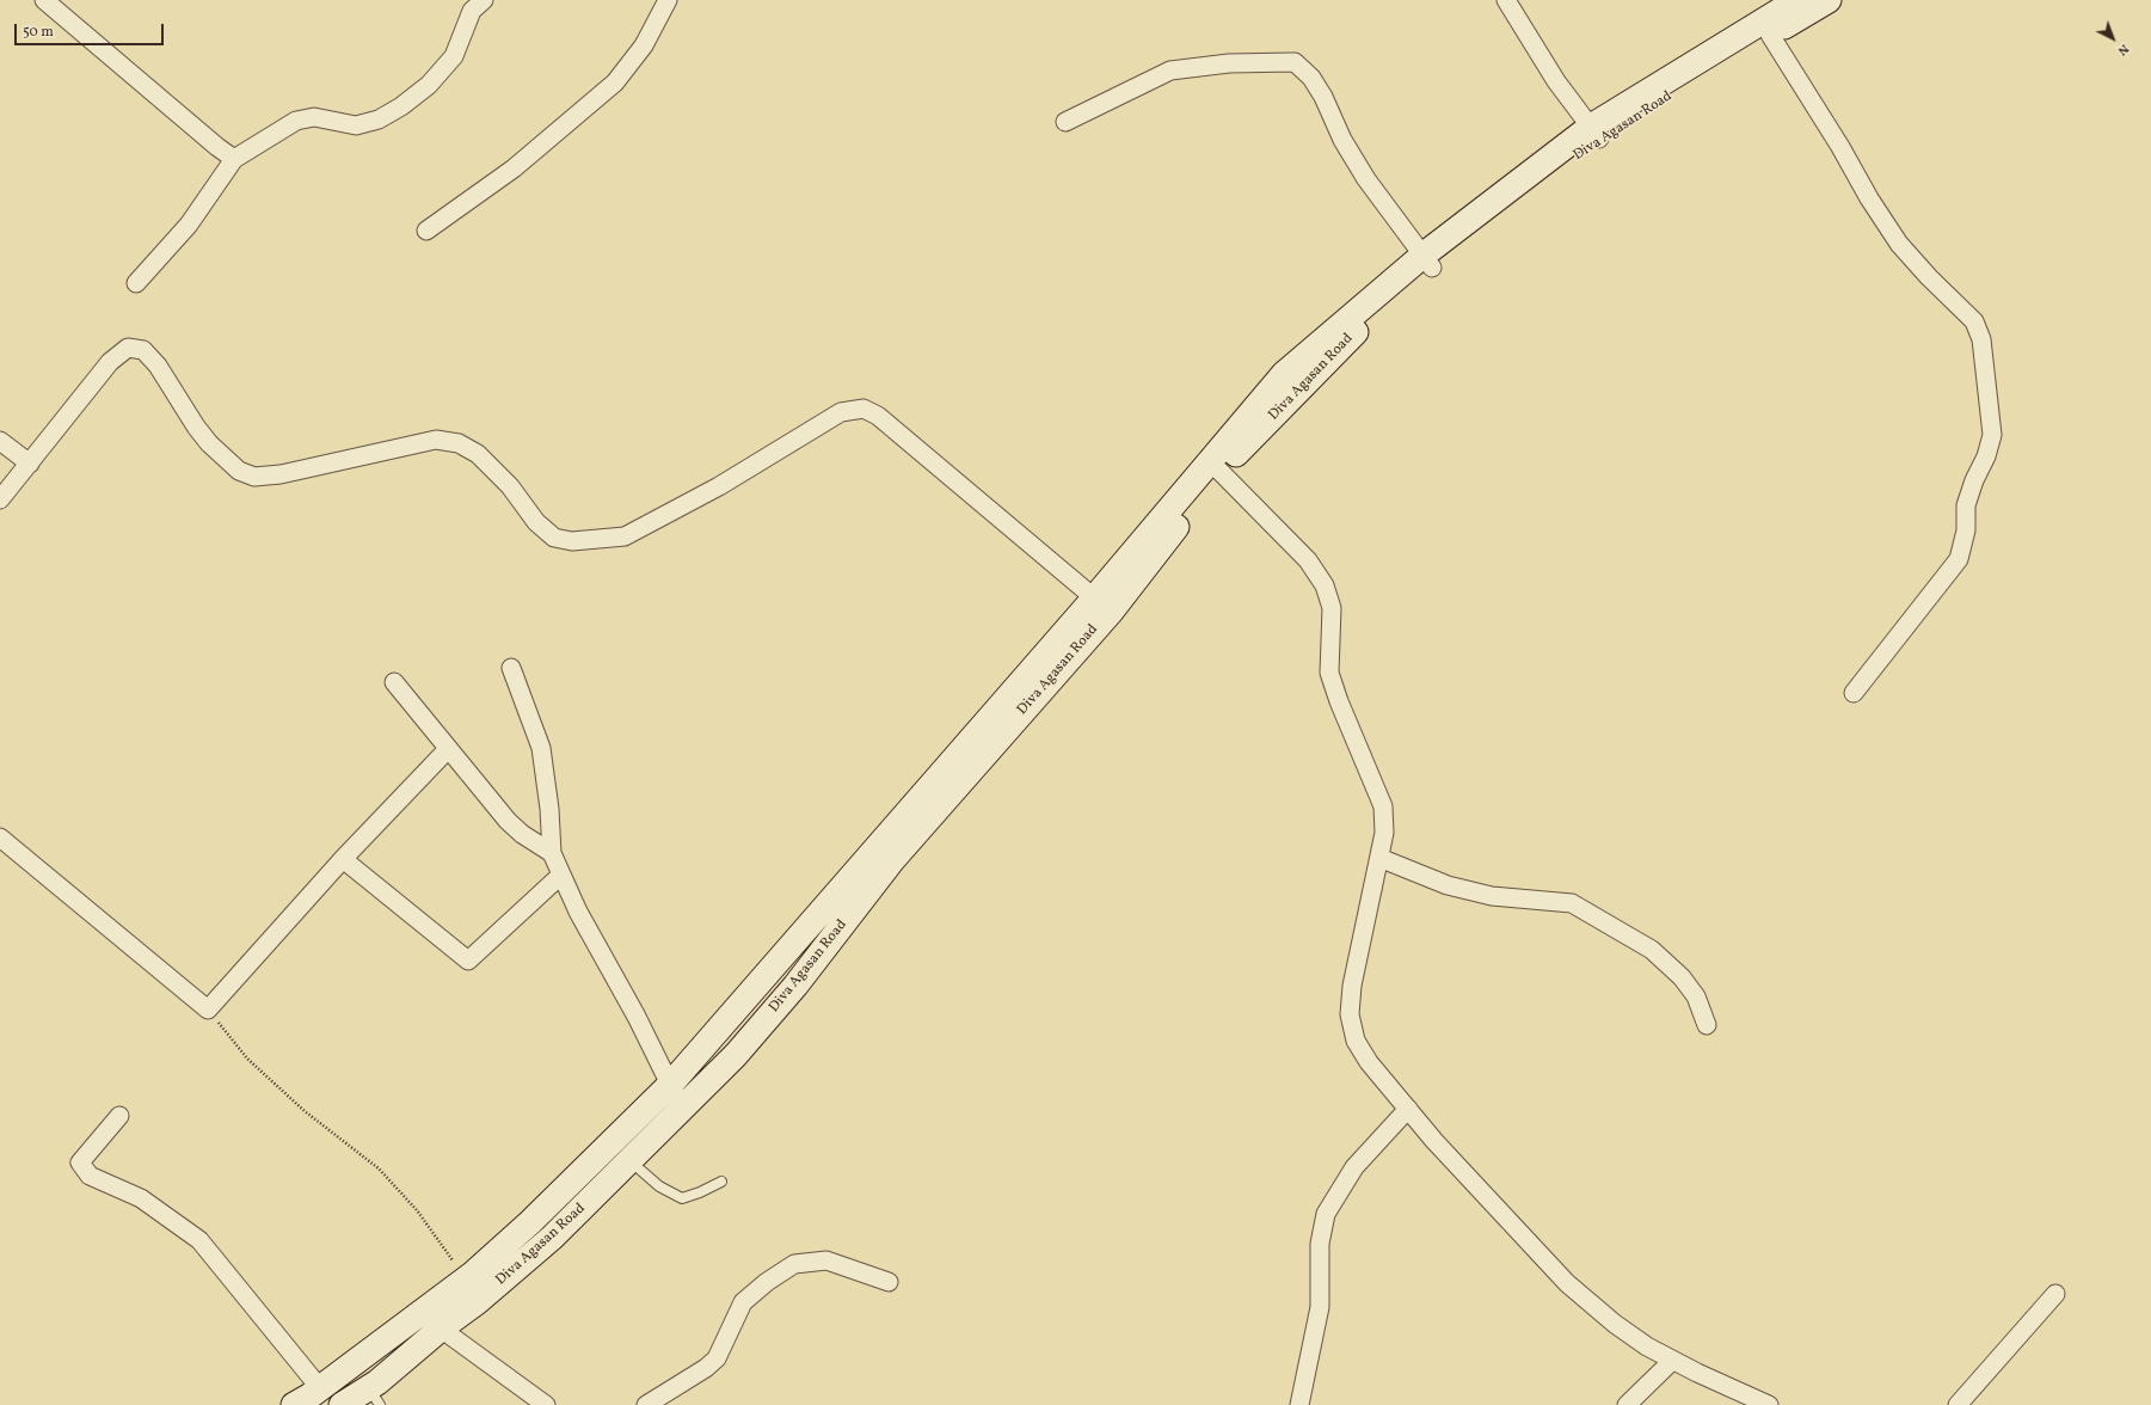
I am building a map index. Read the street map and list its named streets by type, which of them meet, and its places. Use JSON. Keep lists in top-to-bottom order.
{
  "streets": {
    "street": ["Diva Agasan Road"]
  },
  "scale_bar": "50 m",
  "north": "bottom right"
}
